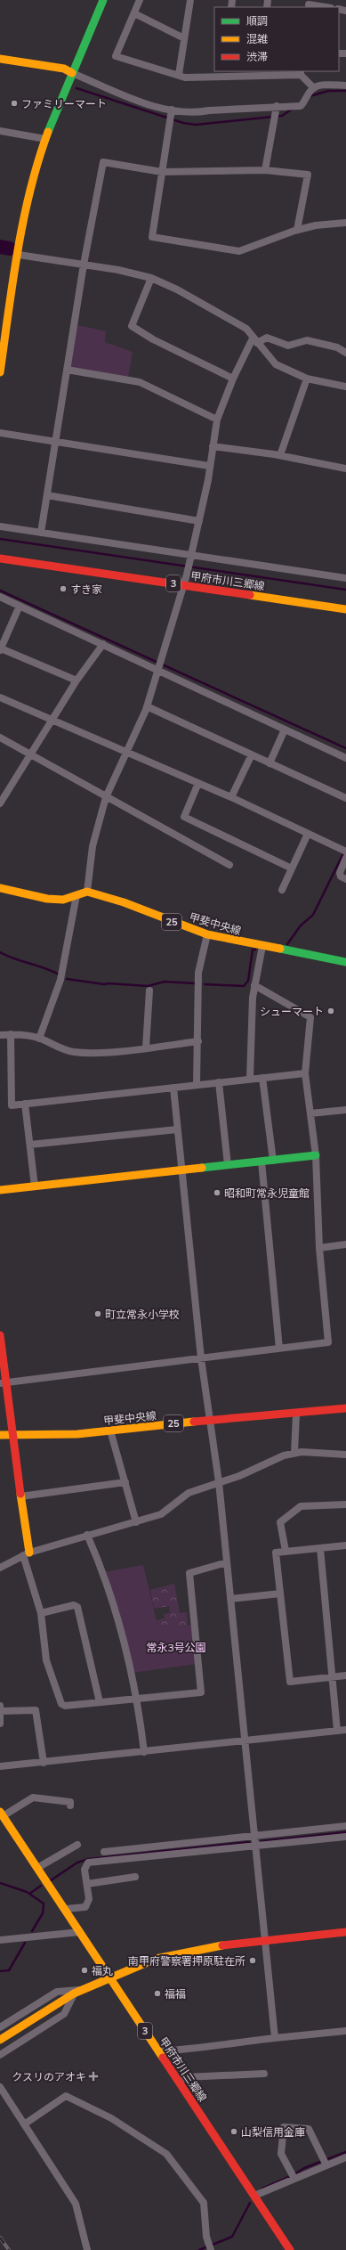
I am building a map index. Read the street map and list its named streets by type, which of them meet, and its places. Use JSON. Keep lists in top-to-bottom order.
{
  "streets": {
    "main road": [
      "甲府市川三郷線",
      "3",
      "25",
      "甲斐中央線"
    ]
  },
  "parks": ["常永3号公園"],
  "places": {
    "other": [
      "ファミリーマート",
      "すき家",
      "シューマート",
      "昭和町常永児童館",
      "町立常永小学校",
      "南甲府警察署押原駐在所",
      "福丸",
      "福福",
      "山梨信用金庫"
    ],
    "health": ["クスリのアオキ"]
  },
  "legend": ["順調", "混雑", "渋滞"]
}
